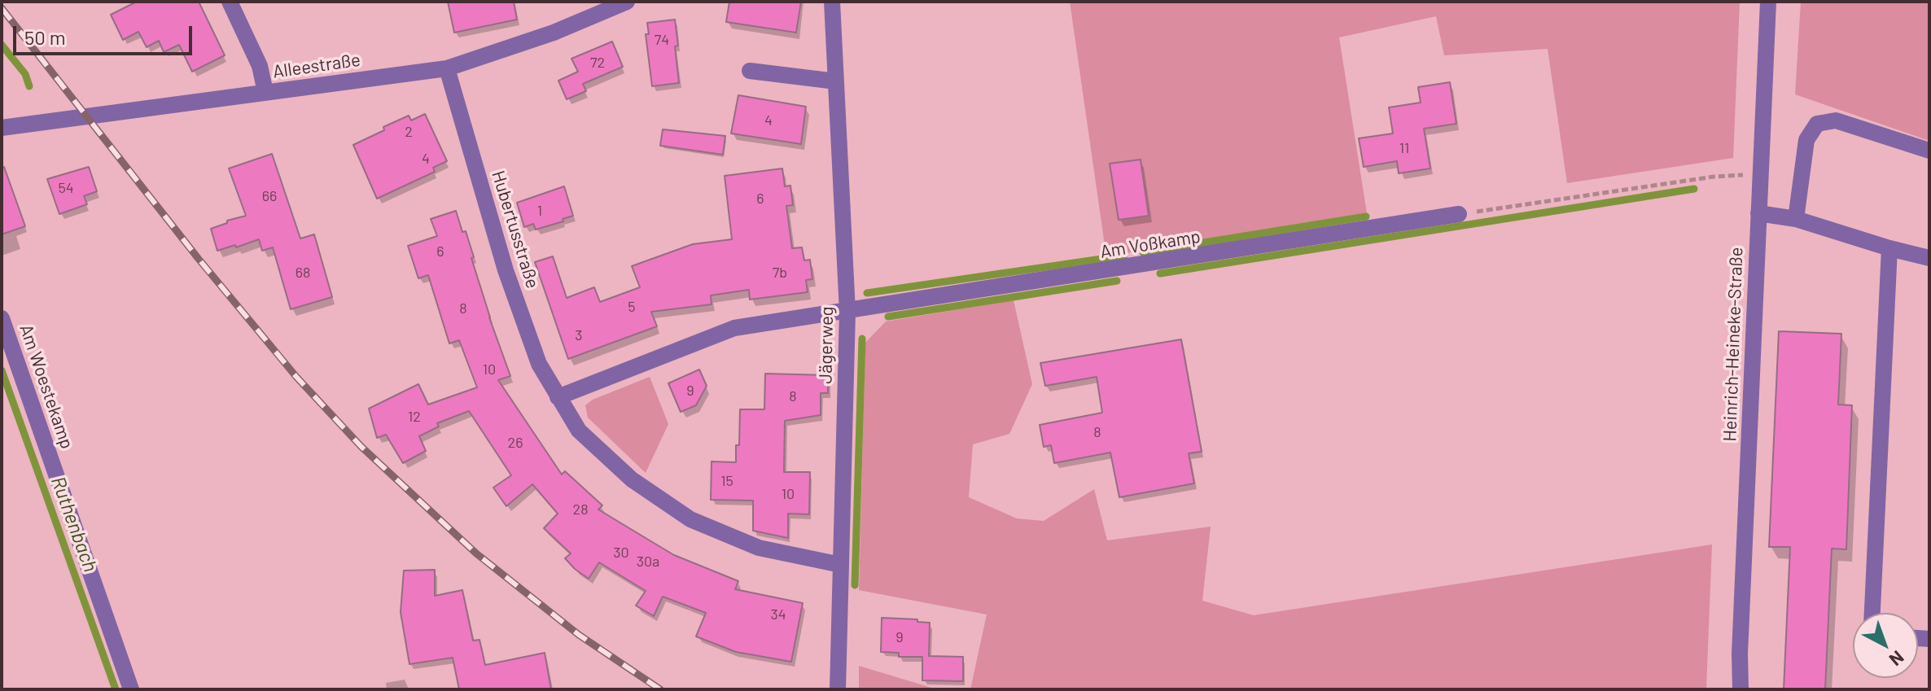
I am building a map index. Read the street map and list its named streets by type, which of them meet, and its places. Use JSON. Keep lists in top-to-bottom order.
{
  "streets": {
    "street": [
      "Alleestraße",
      "Hubertusstraße",
      "Am Voßkamp",
      "Heinrich-Heineke-Straße",
      "Jägerweg",
      "Am Woestekamp"
    ]
  },
  "crossings": [
    ["Alleestraße", "Hubertusstraße"],
    ["Hubertusstraße", "Jägerweg"],
    ["Am Voßkamp", "Jägerweg"]
  ],
  "water": ["Ruthenbach"],
  "house_numbers": [
    "74",
    "72",
    "4",
    "2",
    "11",
    "4",
    "54",
    "66",
    "6",
    "1",
    "6",
    "68",
    "7b",
    "5",
    "8",
    "3",
    "10",
    "9",
    "8",
    "12",
    "8",
    "26",
    "15",
    "10",
    "28",
    "30",
    "30a",
    "34",
    "9"
  ],
  "scale_bar": "50 m",
  "north": "bottom right"
}
